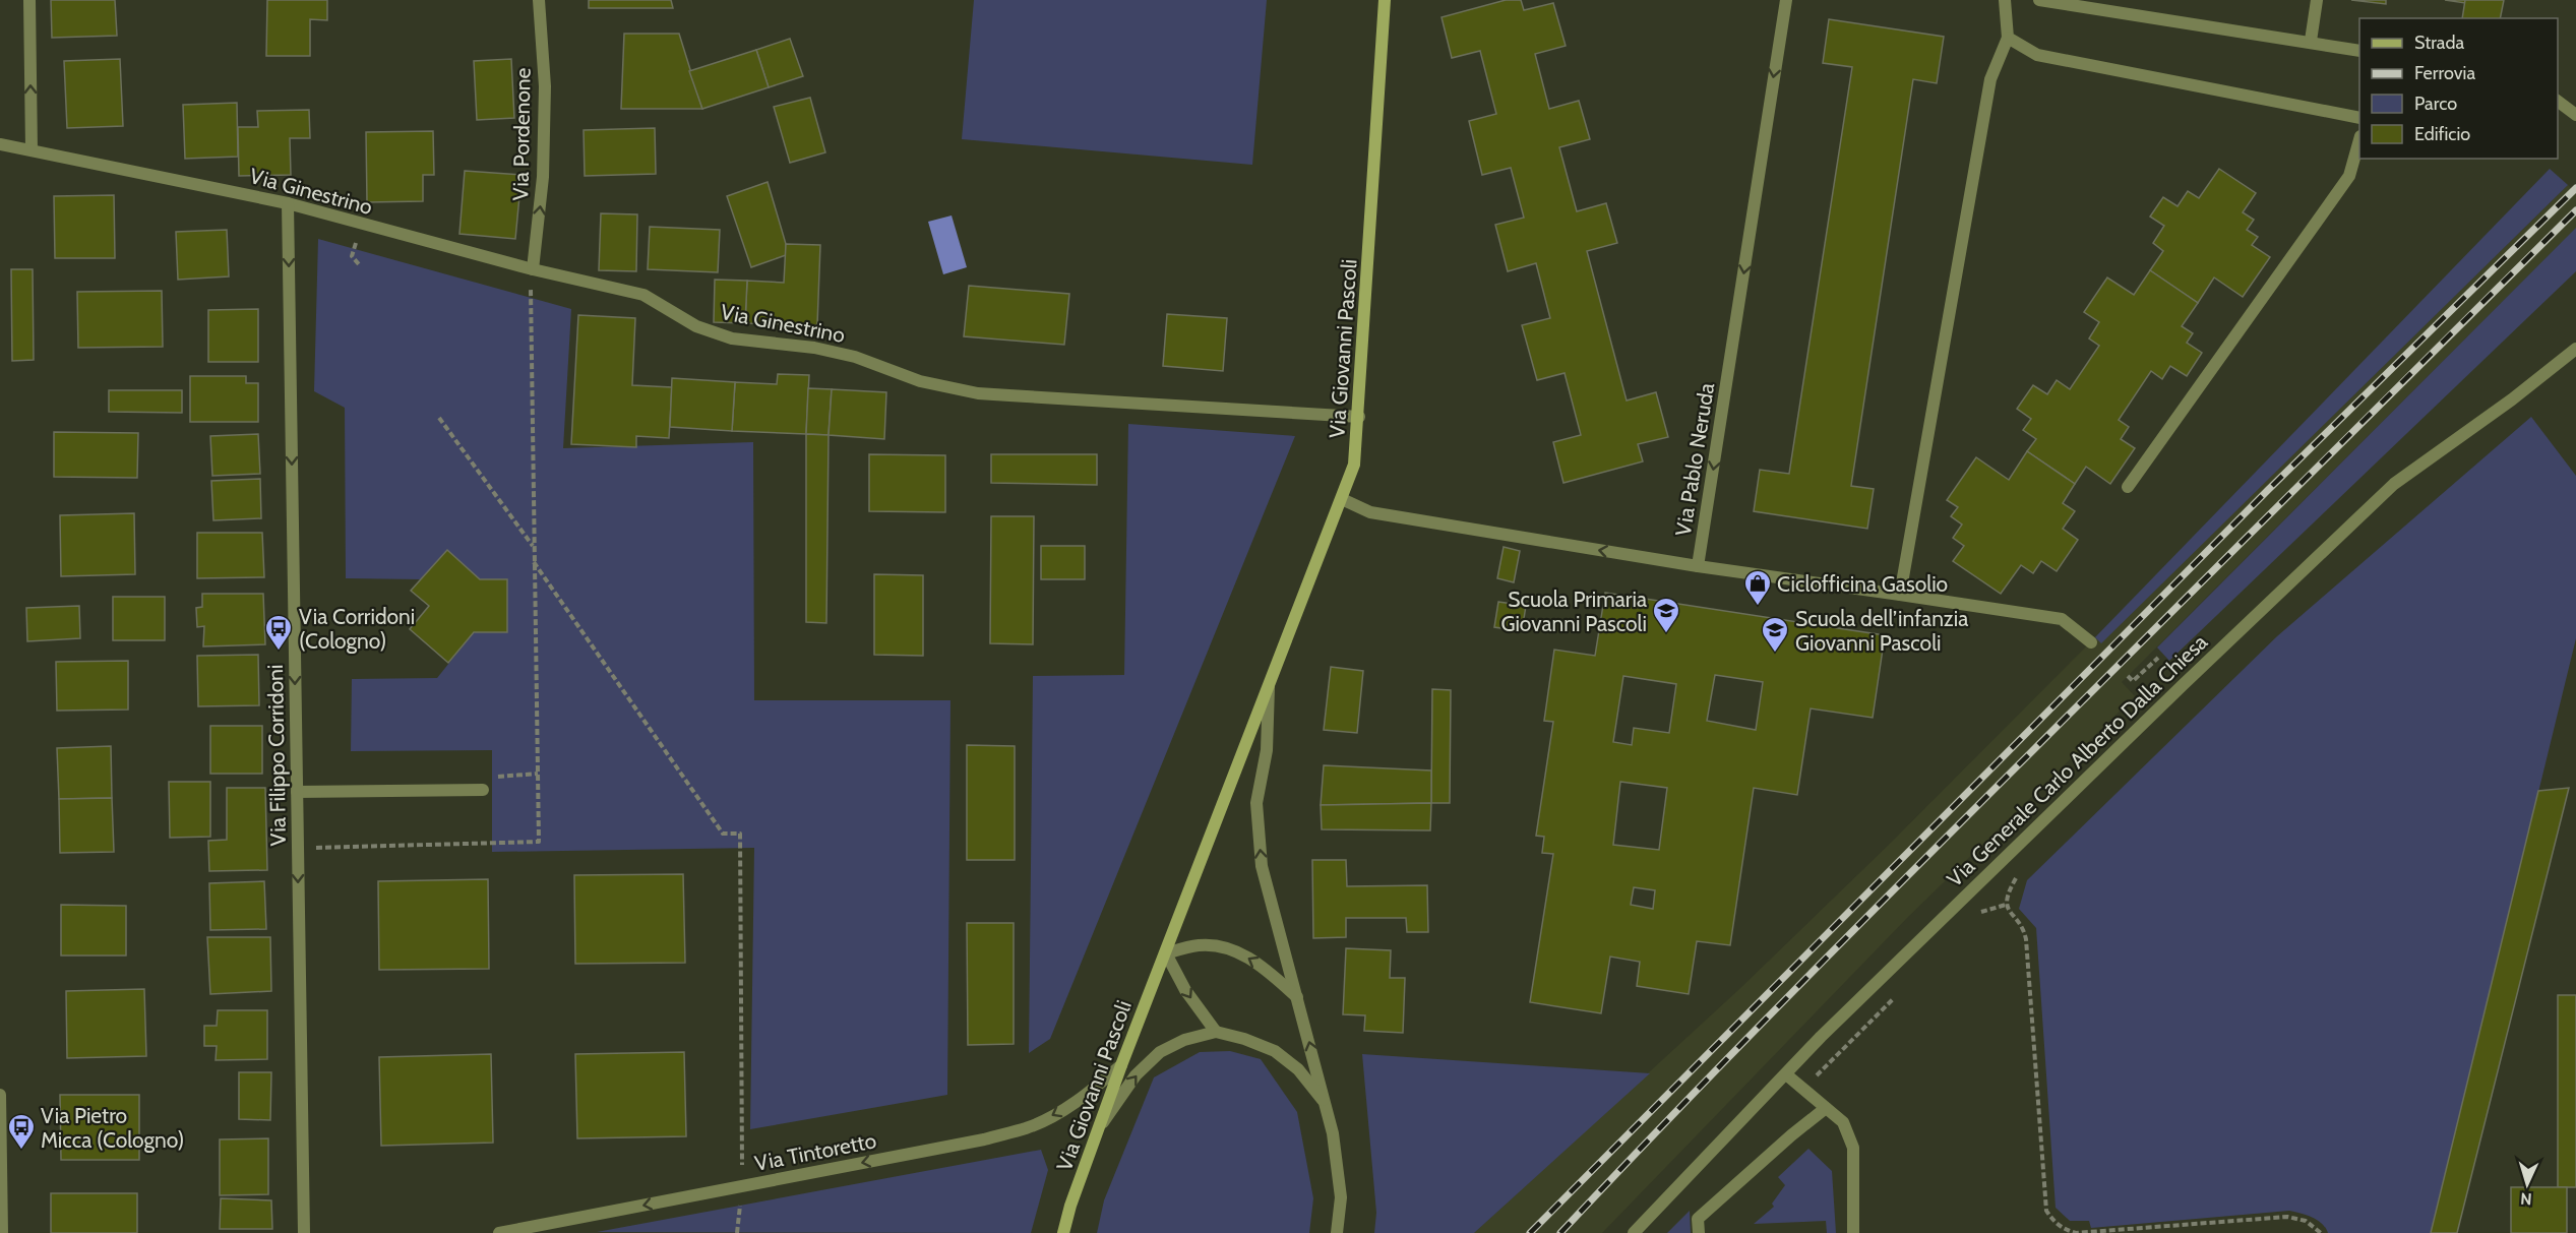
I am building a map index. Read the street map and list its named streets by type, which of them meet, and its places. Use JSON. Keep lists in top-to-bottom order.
{
  "streets": {
    "street": [
      "Via Pordenone",
      "Via Ginestrino",
      "Via Giovanni Pascoli",
      "Via Pablo Neruda",
      "Via Filippo Corridoni",
      "Via Generale Carlo Alberto Dalla Chiesa",
      "Via Tintoretto"
    ]
  },
  "crossings": [
    ["Via Pordenone", "Via Ginestrino"],
    ["Via Ginestrino", "Via Giovanni Pascoli"],
    ["Via Ginestrino", "Via Filippo Corridoni"],
    ["Via Giovanni Pascoli", "Via Pablo Neruda"],
    ["Via Giovanni Pascoli", "Via Tintoretto"]
  ],
  "one_way": ["Via Pordenone", "Via Filippo Corridoni", "Via Tintoretto"],
  "places": {
    "shop": ["Ciclofficina Gasolio"],
    "school or university": ["Scuola Primaria Giovanni Pascoli", "Scuola dell’infanzia Giovanni Pascoli"],
    "bus stop": ["Via Corridoni (Cologno)", "Via Pietro Micca (Cologno)"]
  },
  "legend": [
    "Strada",
    "Ferrovia",
    "Parco",
    "Edificio"
  ],
  "north": "bottom"
}
